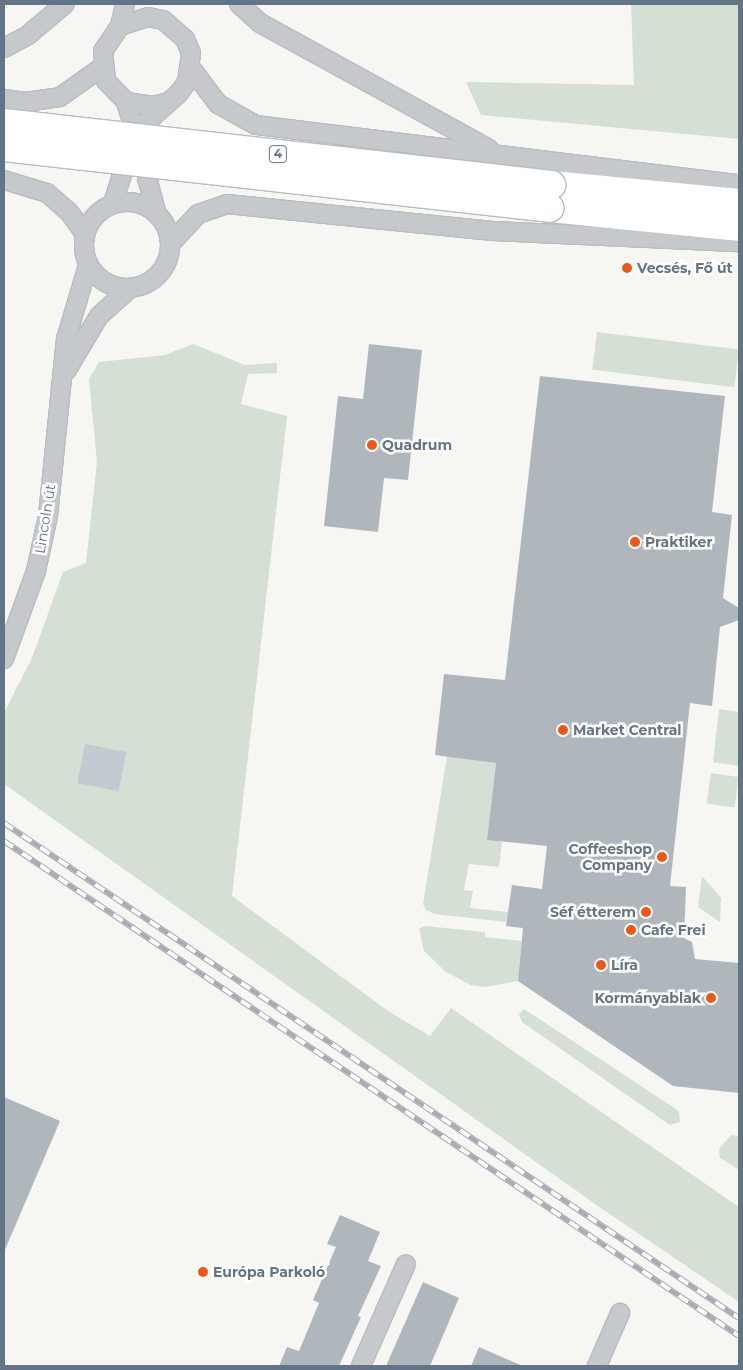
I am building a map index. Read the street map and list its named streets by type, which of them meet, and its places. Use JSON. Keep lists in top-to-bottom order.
{
  "streets": {
    "main road": ["4"],
    "street": ["Lincoln út"]
  },
  "places": [
    "Vecsés, Fő út",
    "Quadrum",
    "Praktiker",
    "Market Central",
    "Coffeeshop Company",
    "Séf étterem",
    "Cafe Frei",
    "Líra",
    "Kormányablak",
    "Európa Parkoló"
  ]
}
